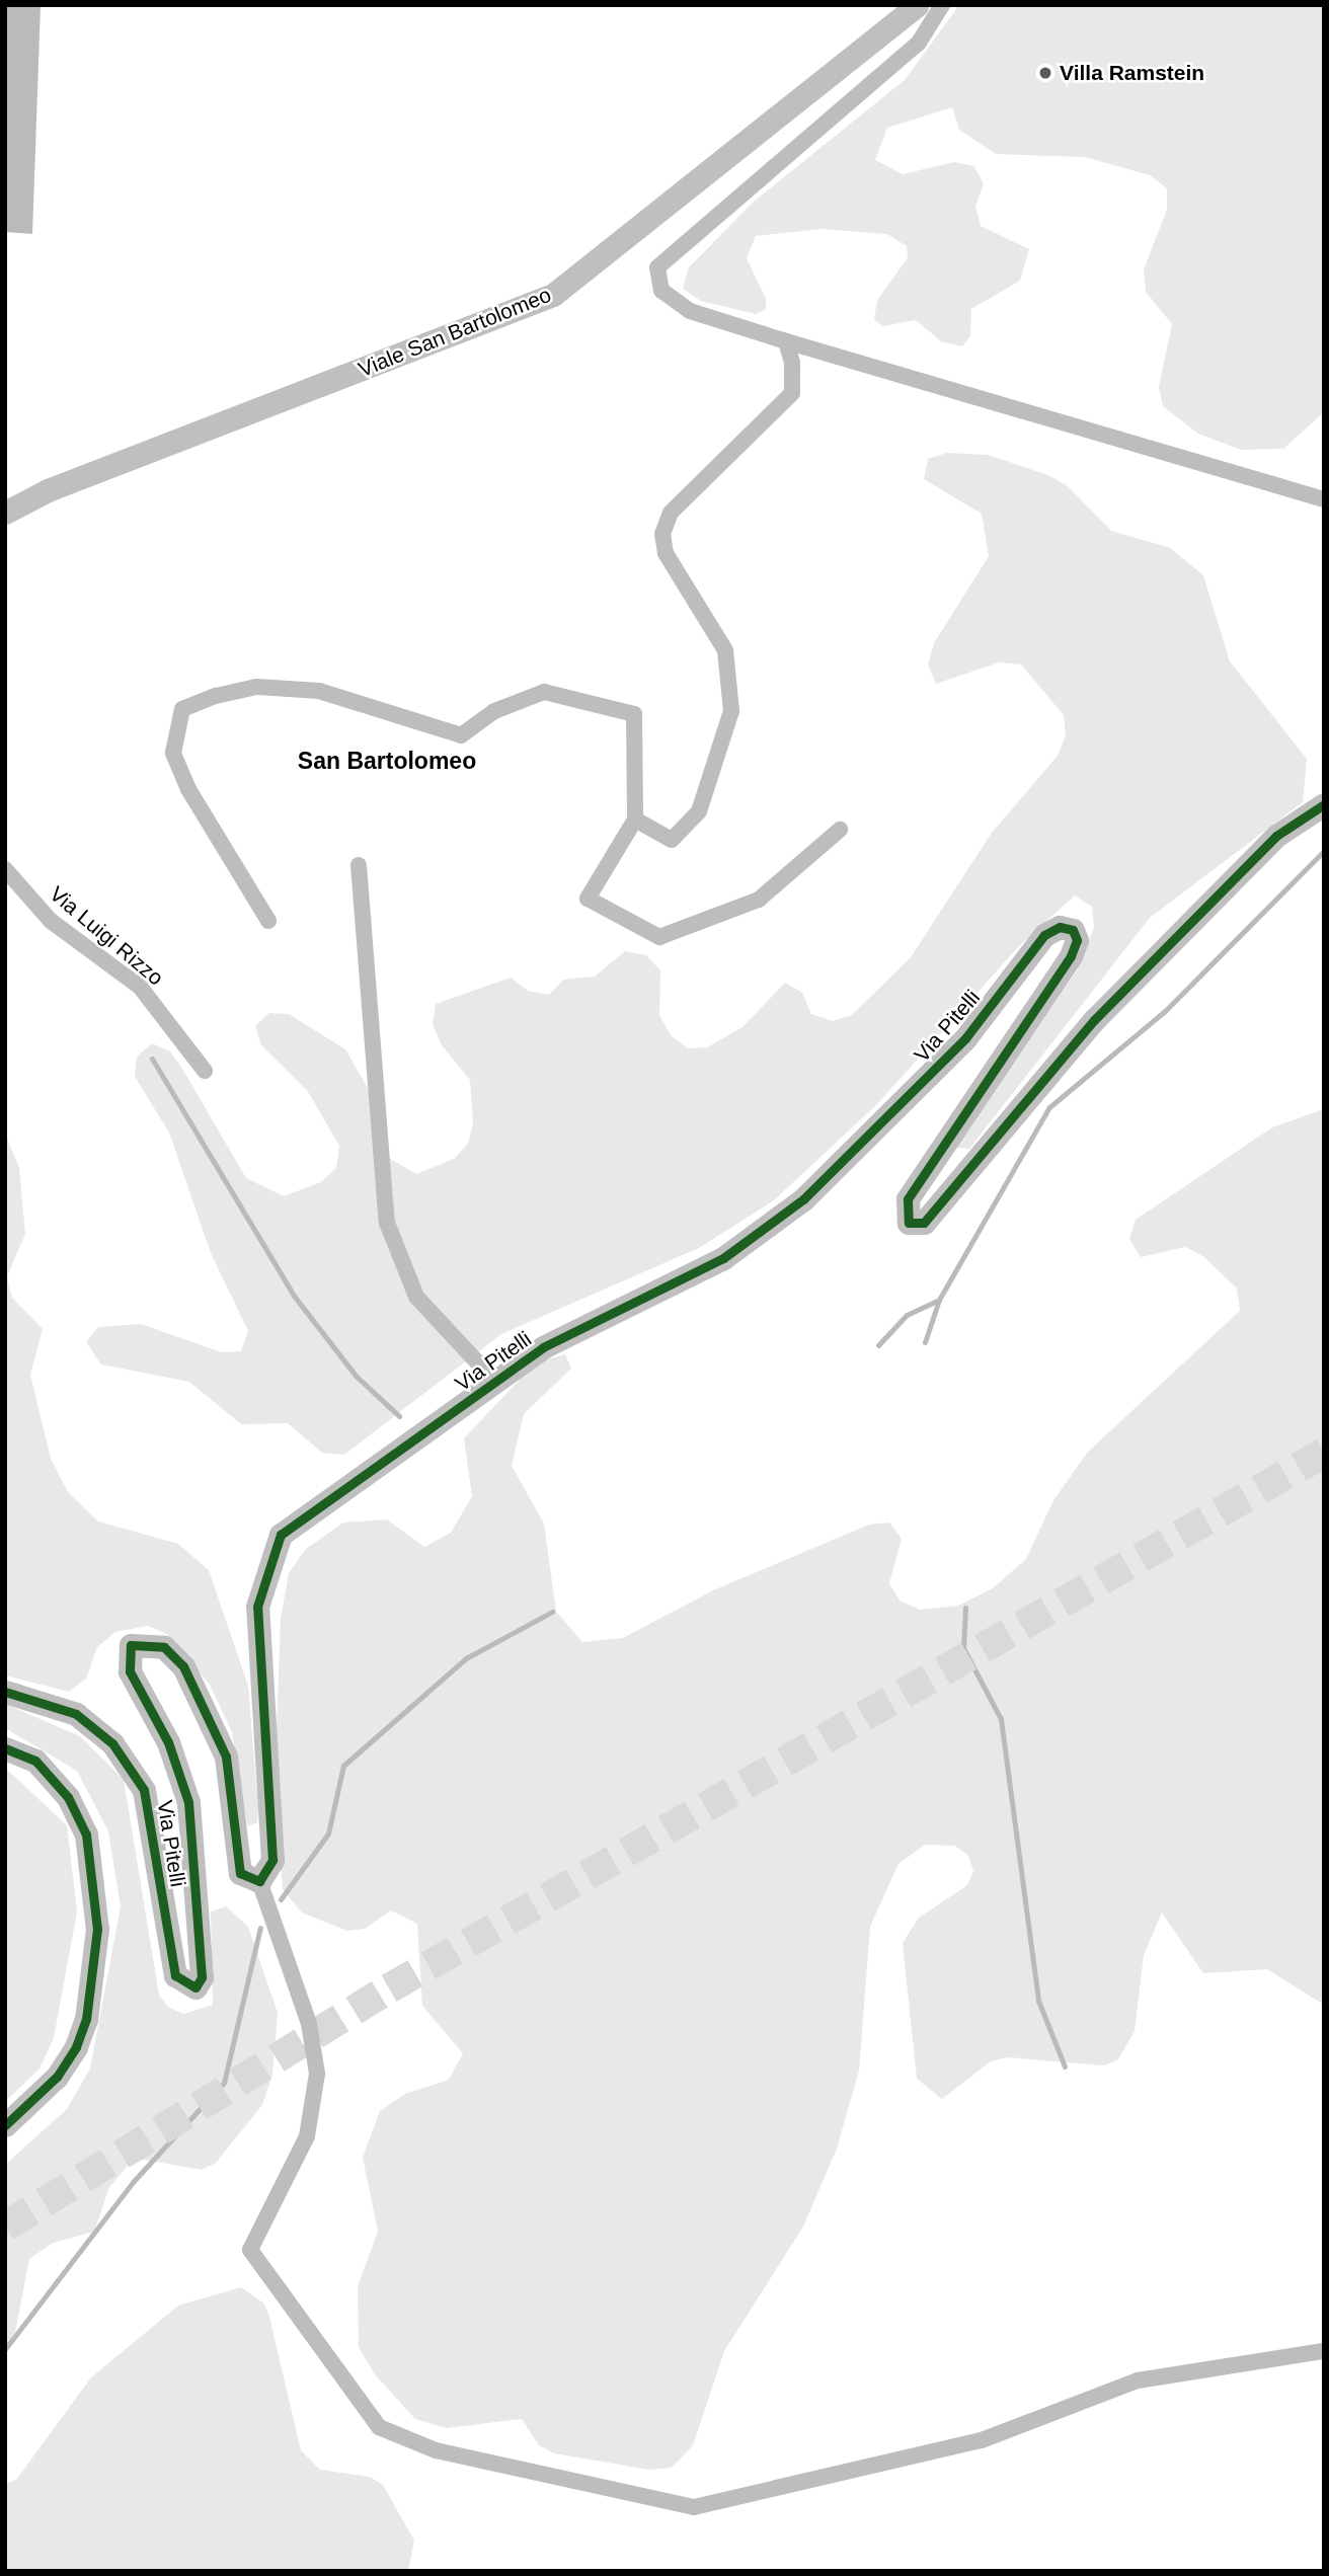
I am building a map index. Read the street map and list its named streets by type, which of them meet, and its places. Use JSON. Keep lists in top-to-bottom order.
{
  "streets": {
    "street": ["Viale San Bartolomeo", "Via Luigi Rizzo", "Via Pitelli"]
  },
  "districts": ["San Bartolomeo"],
  "places": ["Villa Ramstein"]
}
